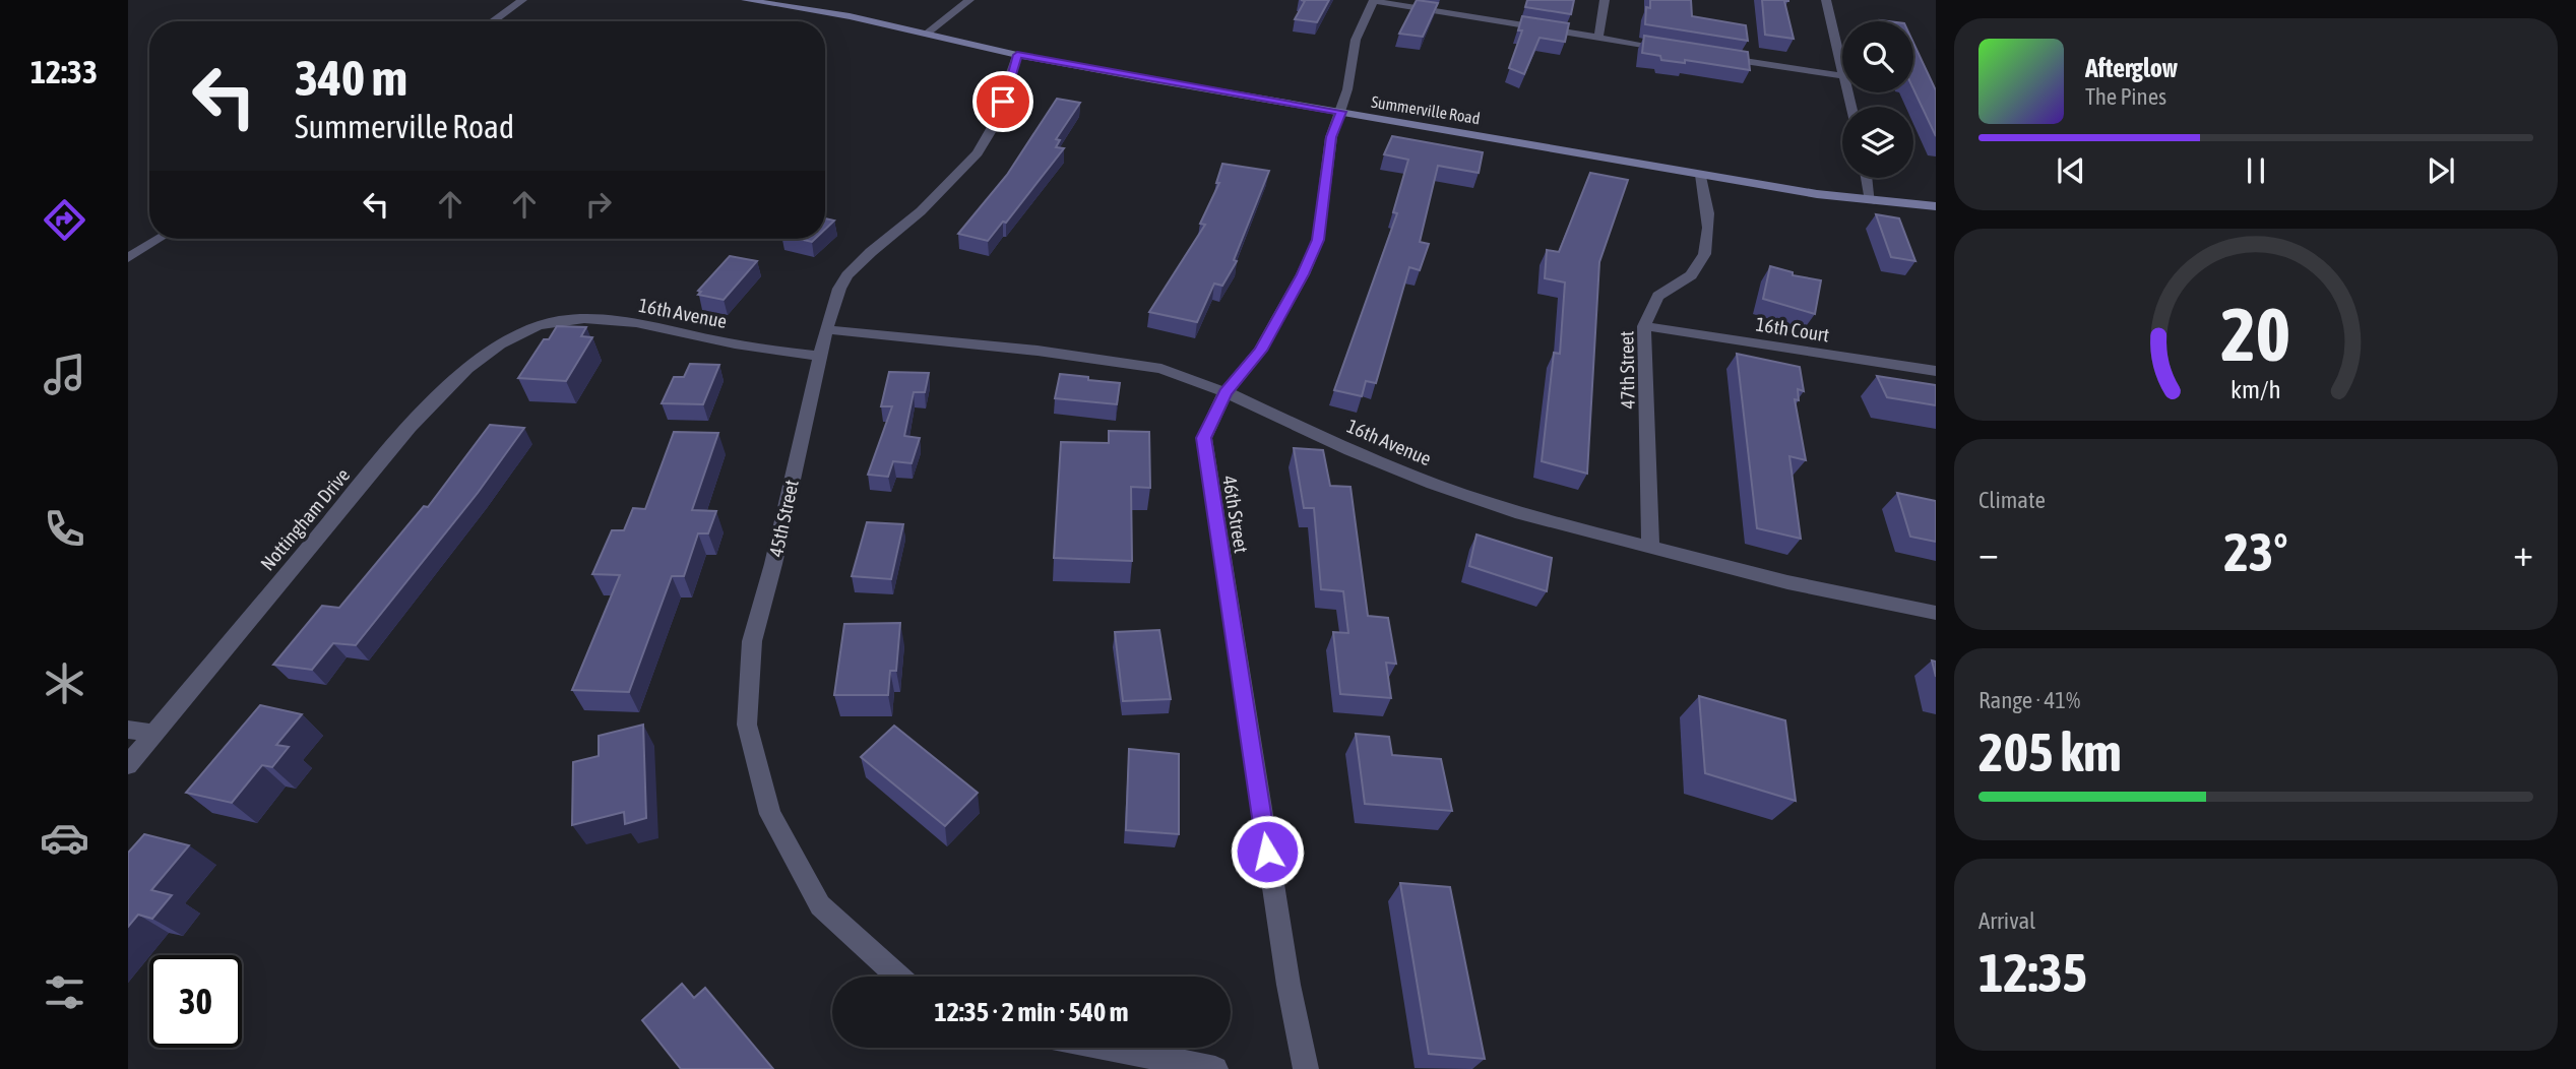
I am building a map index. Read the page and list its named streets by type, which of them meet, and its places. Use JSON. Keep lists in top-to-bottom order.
{
  "streets": {
    "main road": ["Summerville Road"],
    "street": [
      "16th Avenue",
      "16th Court",
      "47th Street",
      "46th Street",
      "45th Street",
      "Nottingham Drive"
    ]
  },
  "crossings": [
    ["Summerville Road", "47th Street"],
    ["Summerville Road", "46th Street"],
    ["Summerville Road", "45th Street"],
    ["16th Avenue", "47th Street"],
    ["16th Avenue", "46th Street"],
    ["16th Avenue", "45th Street"],
    ["16th Avenue", "Nottingham Drive"],
    ["16th Court", "47th Street"]
  ],
  "page": {
    "tabs": "12:33",
    "turn": ["340 m", "Summerville Road"],
    "song": ["Afterglow", "The Pines"],
    "tile": [
      "Climate",
      ["Range · 41%", "205 km"],
      ["Arrival", "12:35"]
    ],
    "heat": ["−", "23°", "+"],
    "limit": "30",
    "trip": "12:35 · 2 min · 540 m",
    "gauge": ["20", "km/h"]
  }
}
